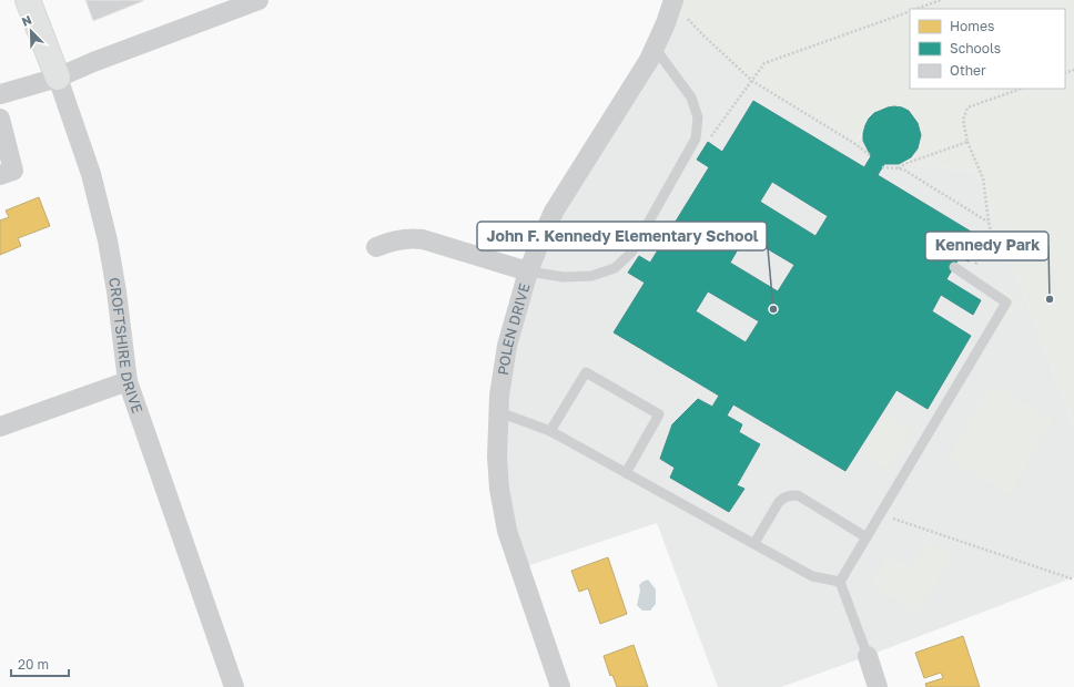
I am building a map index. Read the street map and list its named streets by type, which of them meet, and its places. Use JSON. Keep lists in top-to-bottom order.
{
  "streets": {
    "street": ["POLEN DRIVE", "CROFTSHIRE DRIVE"]
  },
  "places": ["Kennedy Park", "John F. Kennedy Elementary School"],
  "legend": ["Homes", "Schools", "Other"],
  "scale_bar": "20 m",
  "north": "top left"
}
